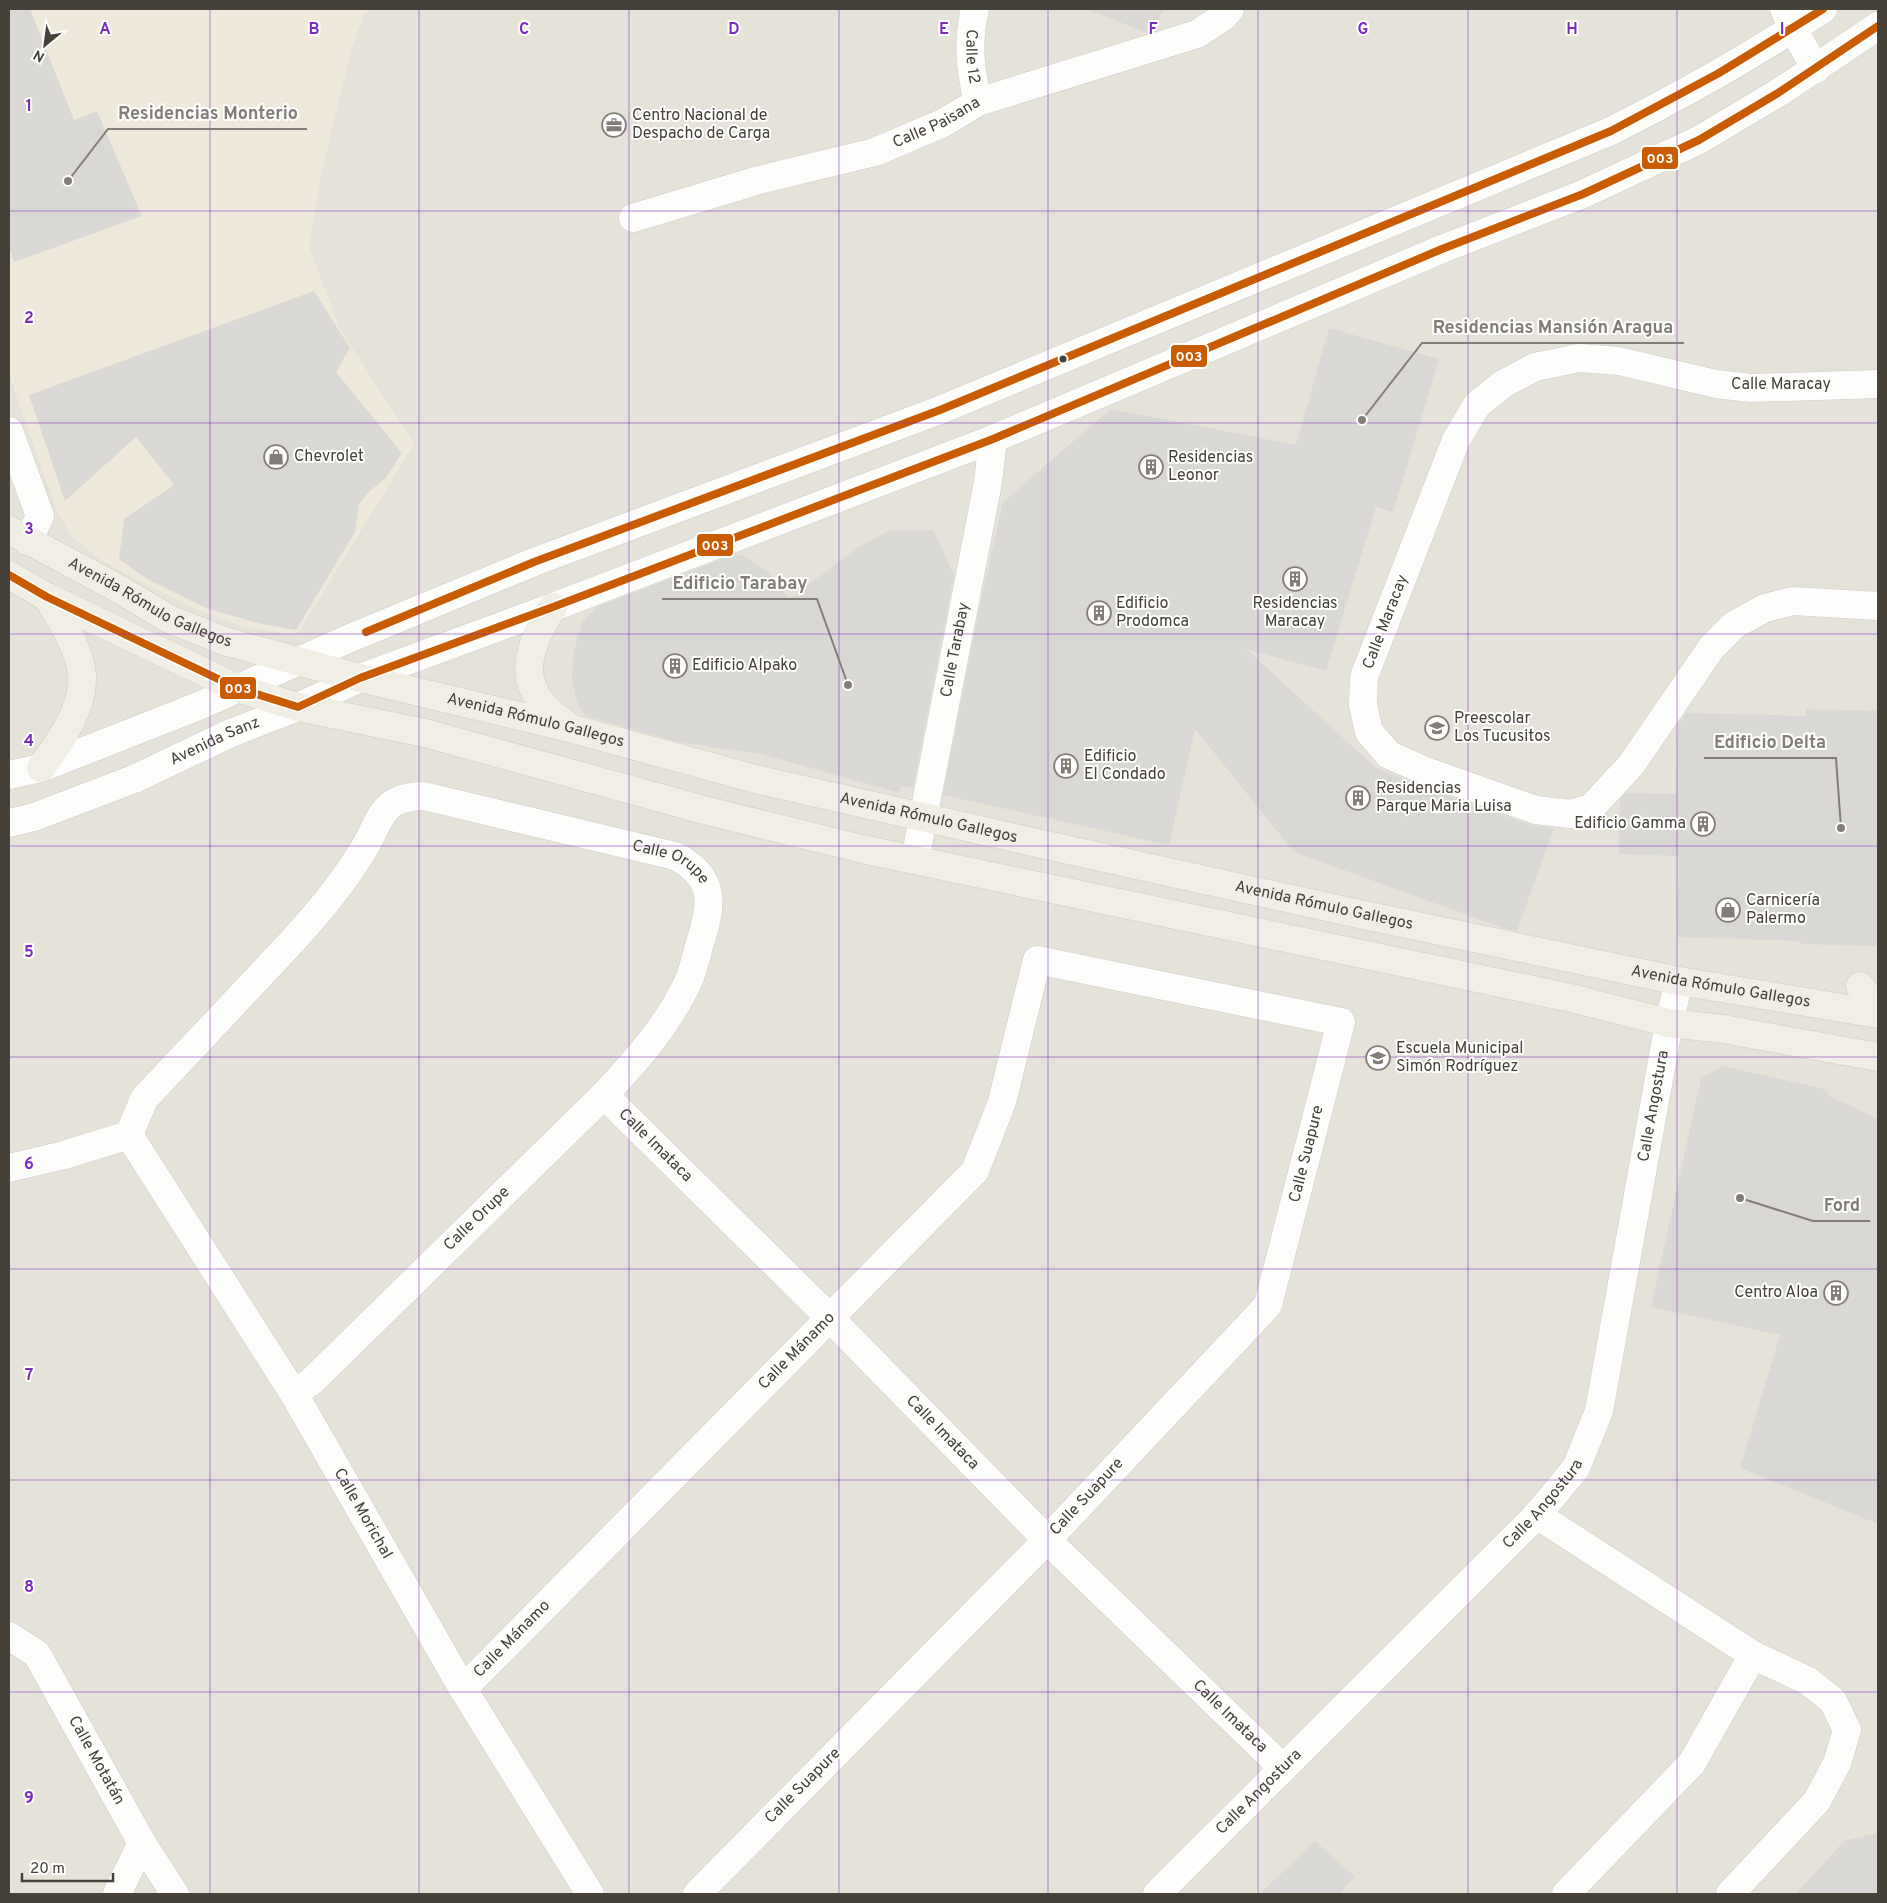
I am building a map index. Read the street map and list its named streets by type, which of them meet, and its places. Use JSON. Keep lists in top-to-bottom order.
{
  "streets": {
    "main road": ["Avenida Rómulo Gallegos"],
    "street": [
      "Calle 12",
      "Calle Paisana",
      "Calle Maracay",
      "Calle Tarabay",
      "Avenida Sanz",
      "Calle Orupe",
      "Calle Angostura",
      "Calle Imataca",
      "Calle Suapure",
      "Calle Mánamo",
      "Calle Morichal",
      "Calle Motatán"
    ]
  },
  "crossings": [
    ["Calle 12", "Calle Paisana"],
    ["Avenida Rómulo Gallegos", "Calle Tarabay"],
    ["Avenida Rómulo Gallegos", "Avenida Sanz"],
    ["Avenida Rómulo Gallegos", "Calle Angostura"],
    ["Calle Tarabay", "Avenida Sanz"],
    ["Calle Orupe", "Calle Imataca"],
    ["Calle Orupe", "Calle Morichal"],
    ["Calle Angostura", "Calle Imataca"],
    ["Calle Imataca", "Calle Suapure"],
    ["Calle Imataca", "Calle Mánamo"],
    ["Calle Suapure", "Calle Mánamo"],
    ["Calle Mánamo", "Calle Morichal"]
  ],
  "places": {
    "office": ["Centro Nacional de Despacho de Carga"],
    "other": [
      "Residencias Monterio",
      "Residencias Mansión Aragua",
      "Edificio Tarabay",
      "Edificio Delta",
      "Ford"
    ],
    "shop": ["Chevrolet", "Carnicería Palermo"],
    "building": [
      "Residencias Leonor",
      "Residencias Maracay",
      "Edificio Prodomca",
      "Edificio Alpako",
      "Edificio El Condado",
      "Residencias Parque Maria Luisa",
      "Edificio Gamma",
      "Centro Aloa"
    ],
    "school or university": ["Preescolar Los Tucusitos", "Escuela Municipal Simón Rodríguez"]
  },
  "lines": ["transit line 003"],
  "scale_bar": "20 m",
  "north": "bottom left",
  "grid": {
    "columns": [
      "A",
      "B",
      "C",
      "D",
      "E",
      "F",
      "G",
      "H",
      "I"
    ],
    "rows": [
      "1",
      "2",
      "3",
      "4",
      "5",
      "6",
      "7",
      "8",
      "9"
    ]
  }
}
